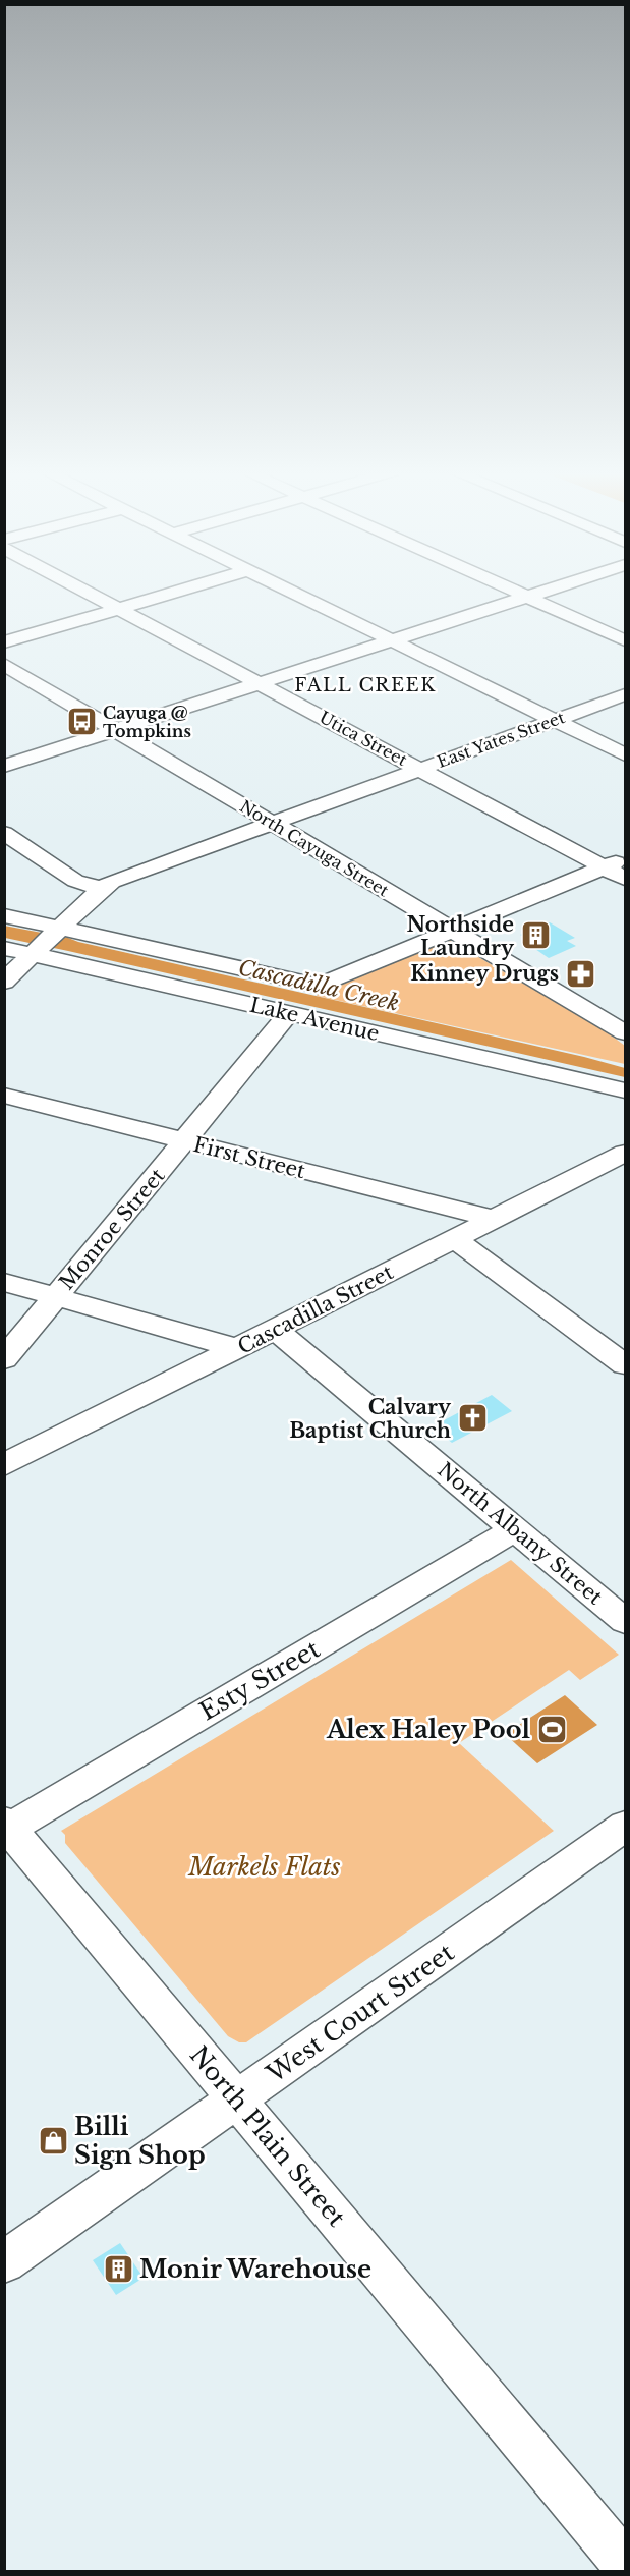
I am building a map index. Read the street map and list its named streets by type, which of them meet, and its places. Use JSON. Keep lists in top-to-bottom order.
{
  "streets": {
    "street": [
      "Utica Street",
      "East Yates Street",
      "North Cayuga Street",
      "Lake Avenue",
      "First Street",
      "Monroe Street",
      "Cascadilla Street",
      "North Albany Street",
      "Esty Street",
      "West Court Street",
      "North Plain Street"
    ]
  },
  "crossings": [
    ["Utica Street", "East Yates Street"],
    ["East Yates Street", "North Cayuga Street"],
    ["East Yates Street", "Lake Avenue"],
    ["Lake Avenue", "Monroe Street"],
    ["First Street", "Monroe Street"],
    ["First Street", "Cascadilla Street"],
    ["Cascadilla Street", "North Albany Street"],
    ["North Albany Street", "Esty Street"],
    ["Esty Street", "North Plain Street"],
    ["West Court Street", "North Plain Street"]
  ],
  "districts": ["FALL CREEK"],
  "water": ["Cascadilla Creek"],
  "parks": ["Markels Flats"],
  "places": {
    "bus stop": ["Cayuga @ Tompkins"],
    "building": ["Northside Laundry", "Monir Warehouse"],
    "pharmacy": ["Kinney Drugs"],
    "church": ["Calvary Baptist Church"],
    "sports": ["Alex Haley Pool"],
    "shop": ["Billi Sign Shop"]
  }
}
